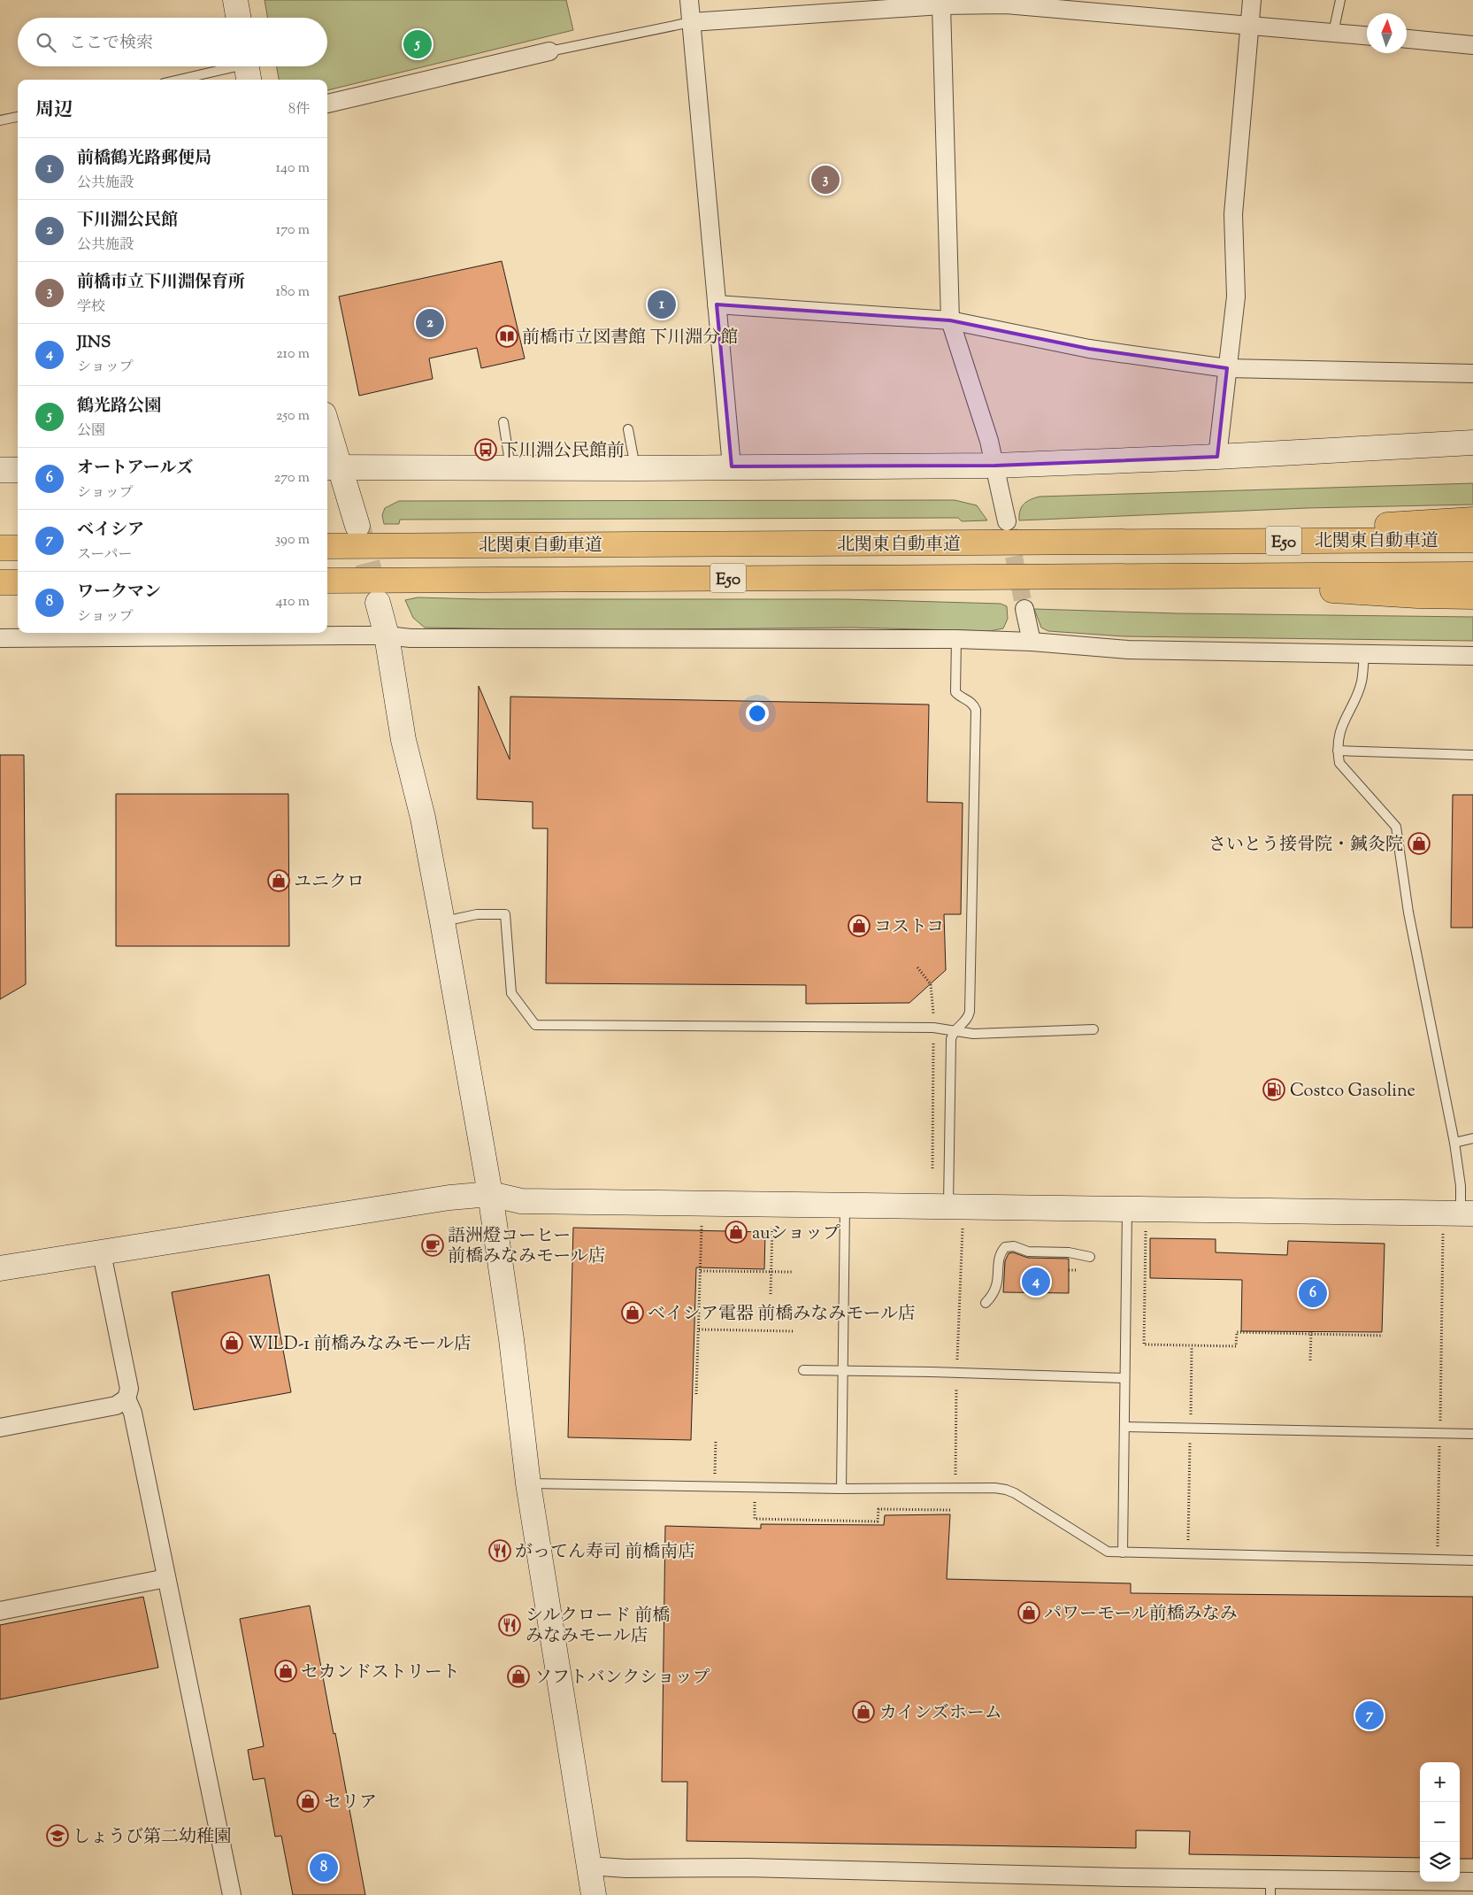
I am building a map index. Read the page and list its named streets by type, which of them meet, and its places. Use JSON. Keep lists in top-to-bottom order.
{
  "streets": {
    "highway": ["北関東自動車道", "E50"]
  },
  "places": {
    "library": ["前橋市立図書館 下川淵分館"],
    "bus stop": ["下川淵公民館前"],
    "shop": [
      "さいとう接骨院・鍼灸院",
      "ユニクロ",
      "コストコ",
      "auショップ",
      "ベイシア電器 前橋みなみモール店",
      "WILD-1 前橋みなみモール店",
      "パワーモール前橋みなみ",
      "セカンドストリート",
      "ソフトバンクショップ",
      "カインズホーム",
      "セリア"
    ],
    "fuel station": ["Costco Gasoline"],
    "cafe": ["語洲燈コーヒー 前橋みなみモール店"],
    "restaurant": ["がってん寿司 前橋南店", "シルクロード 前橋 みなみモール店"],
    "school or university": ["しょうび第二幼稚園"]
  },
  "north": "top",
  "page": {
    "search": "ここで検索",
    "pins": [
      "5",
      "3",
      "1",
      "2",
      "4",
      "6",
      "7",
      "8"
    ],
    "heading": ["周辺", "8件"],
    "list": [
      {
        "mark": "1",
        "name": "前橋鶴光路郵便局",
        "note": "公共施設",
        "value": "140 m"
      },
      {
        "mark": "2",
        "name": "下川淵公民館",
        "note": "公共施設",
        "value": "170 m"
      },
      {
        "mark": "3",
        "name": "前橋市立下川淵保育所",
        "note": "学校",
        "value": "180 m"
      },
      {
        "mark": "4",
        "name": "JINS",
        "note": "ショップ",
        "value": "210 m"
      },
      {
        "mark": "5",
        "name": "鶴光路公園",
        "note": "公園",
        "value": "250 m"
      },
      {
        "mark": "6",
        "name": "オートアールズ",
        "note": "ショップ",
        "value": "270 m"
      },
      {
        "mark": "7",
        "name": "ベイシア",
        "note": "スーパー",
        "value": "390 m"
      },
      {
        "mark": "8",
        "name": "ワークマン",
        "note": "ショップ",
        "value": "410 m"
      }
    ],
    "map_buttons": ["+", "−"]
  }
}
